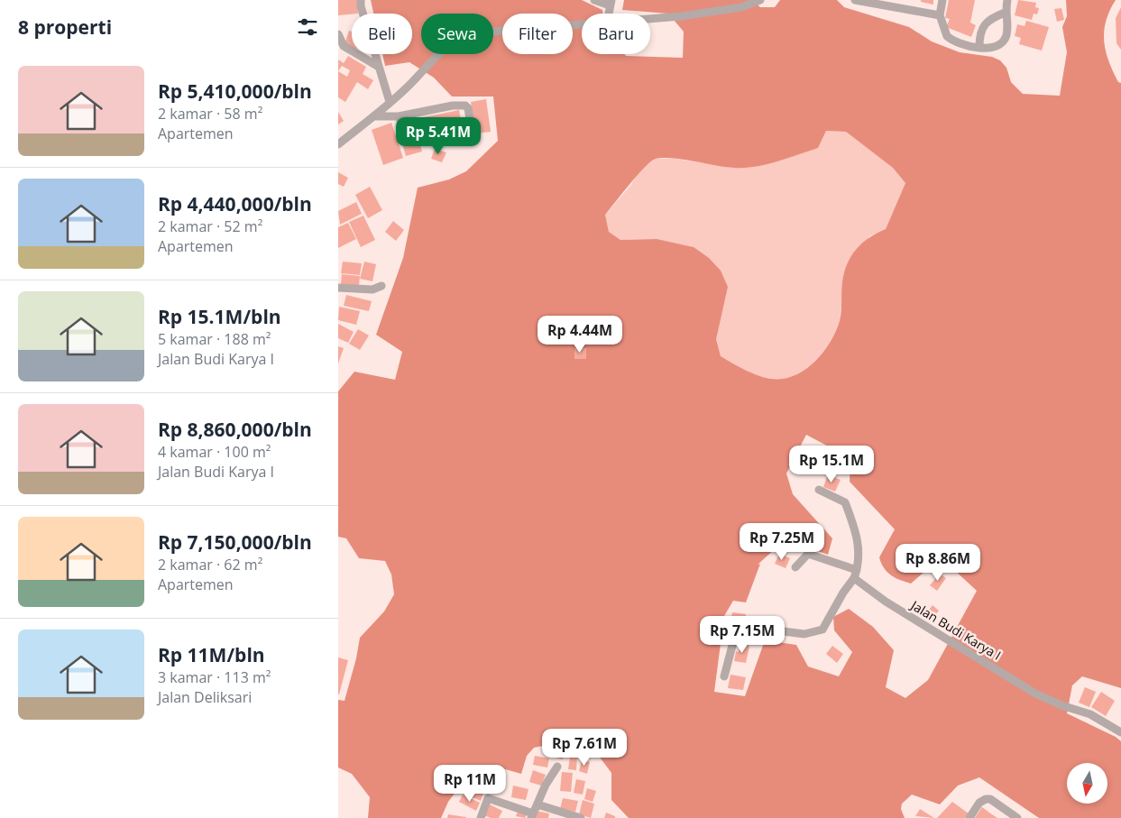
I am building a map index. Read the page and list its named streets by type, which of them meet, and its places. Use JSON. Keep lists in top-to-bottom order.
{
  "streets": {
    "street": ["Jalan Budi Karya I"]
  },
  "north": "bottom",
  "page": {
    "heading": "8 properti",
    "chip": [
      "Beli",
      "Sewa",
      "Filter",
      "Baru"
    ],
    "list": [
      {
        "name": "Rp 5,410,000/bln",
        "note": "2 kamar · 58 m² · Apartemen"
      },
      {
        "name": "Rp 4,440,000/bln",
        "note": "2 kamar · 52 m² · Apartemen"
      },
      {
        "name": "Rp 15.1M/bln",
        "note": "5 kamar · 188 m² · Jalan Budi Karya I"
      },
      {
        "name": "Rp 8,860,000/bln",
        "note": "4 kamar · 100 m² · Jalan Budi Karya I"
      },
      {
        "name": "Rp 7,150,000/bln",
        "note": "2 kamar · 62 m² · Apartemen"
      },
      {
        "name": "Rp 11M/bln",
        "note": "3 kamar · 113 m² · Jalan Deliksari"
      }
    ],
    "price": [
      "Rp 5.41M",
      "Rp 4.44M",
      "Rp 15.1M",
      "Rp 7.25M",
      "Rp 8.86M",
      "Rp 7.15M",
      "Rp 7.61M",
      "Rp 11M"
    ]
  }
}
